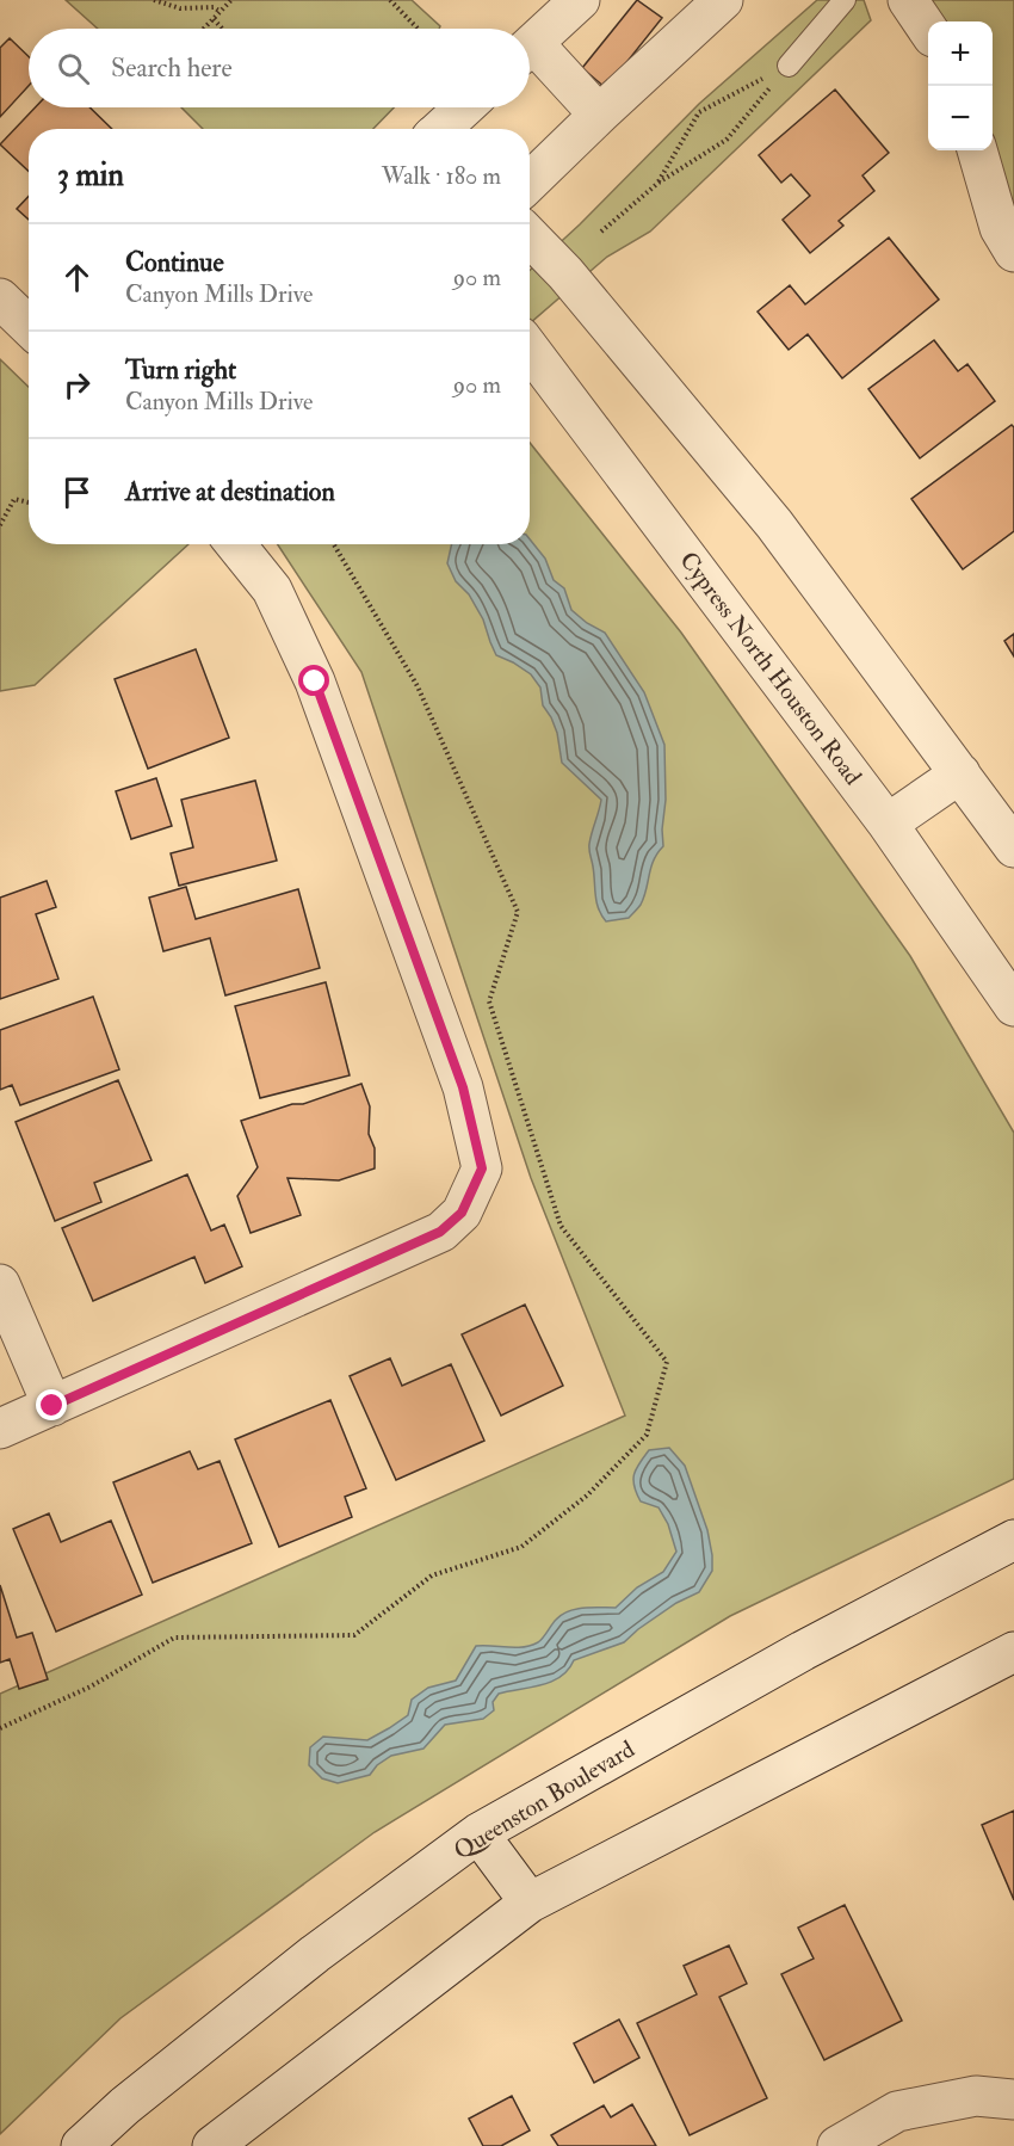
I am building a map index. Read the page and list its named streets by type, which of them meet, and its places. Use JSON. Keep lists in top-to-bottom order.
{
  "streets": {
    "street": ["Cypress North Houston Road", "Queenston Boulevard"]
  },
  "page": {
    "map_buttons": ["+", "−"],
    "search": "Search here",
    "heading": ["3 min", "Walk · 180 m"],
    "list": [
      ["Continue", "Canyon Mills Drive", "90 m"],
      ["Turn right", "Canyon Mills Drive", "90 m"],
      "Arrive at destination"
    ]
  }
}
